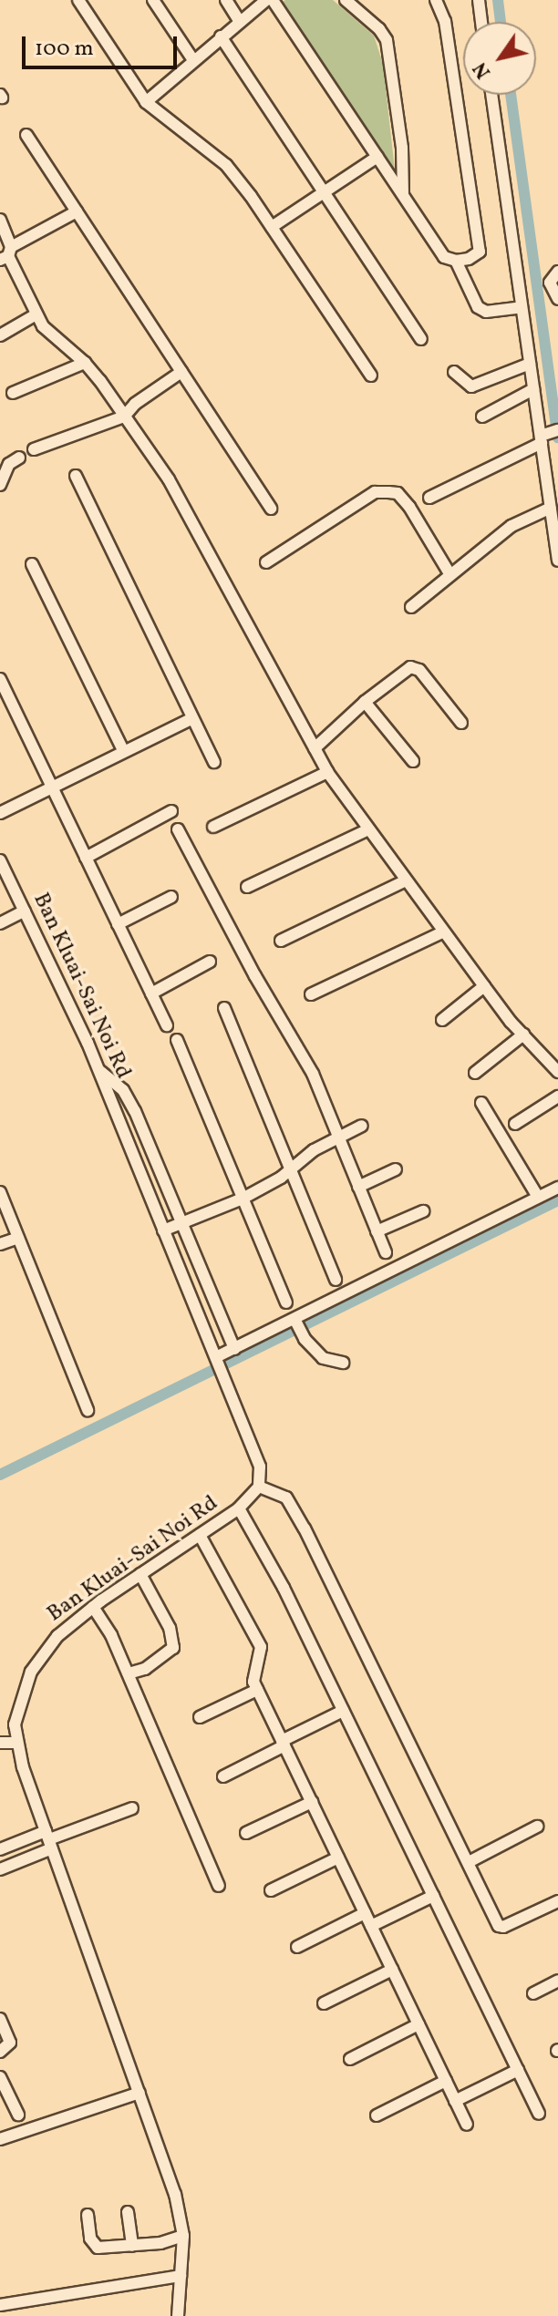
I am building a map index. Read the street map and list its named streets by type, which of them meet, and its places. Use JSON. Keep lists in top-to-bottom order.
{
  "streets": {
    "street": ["Ban Kluai-Sai Noi Rd"]
  },
  "scale_bar": "100 m",
  "north": "bottom left"
}
